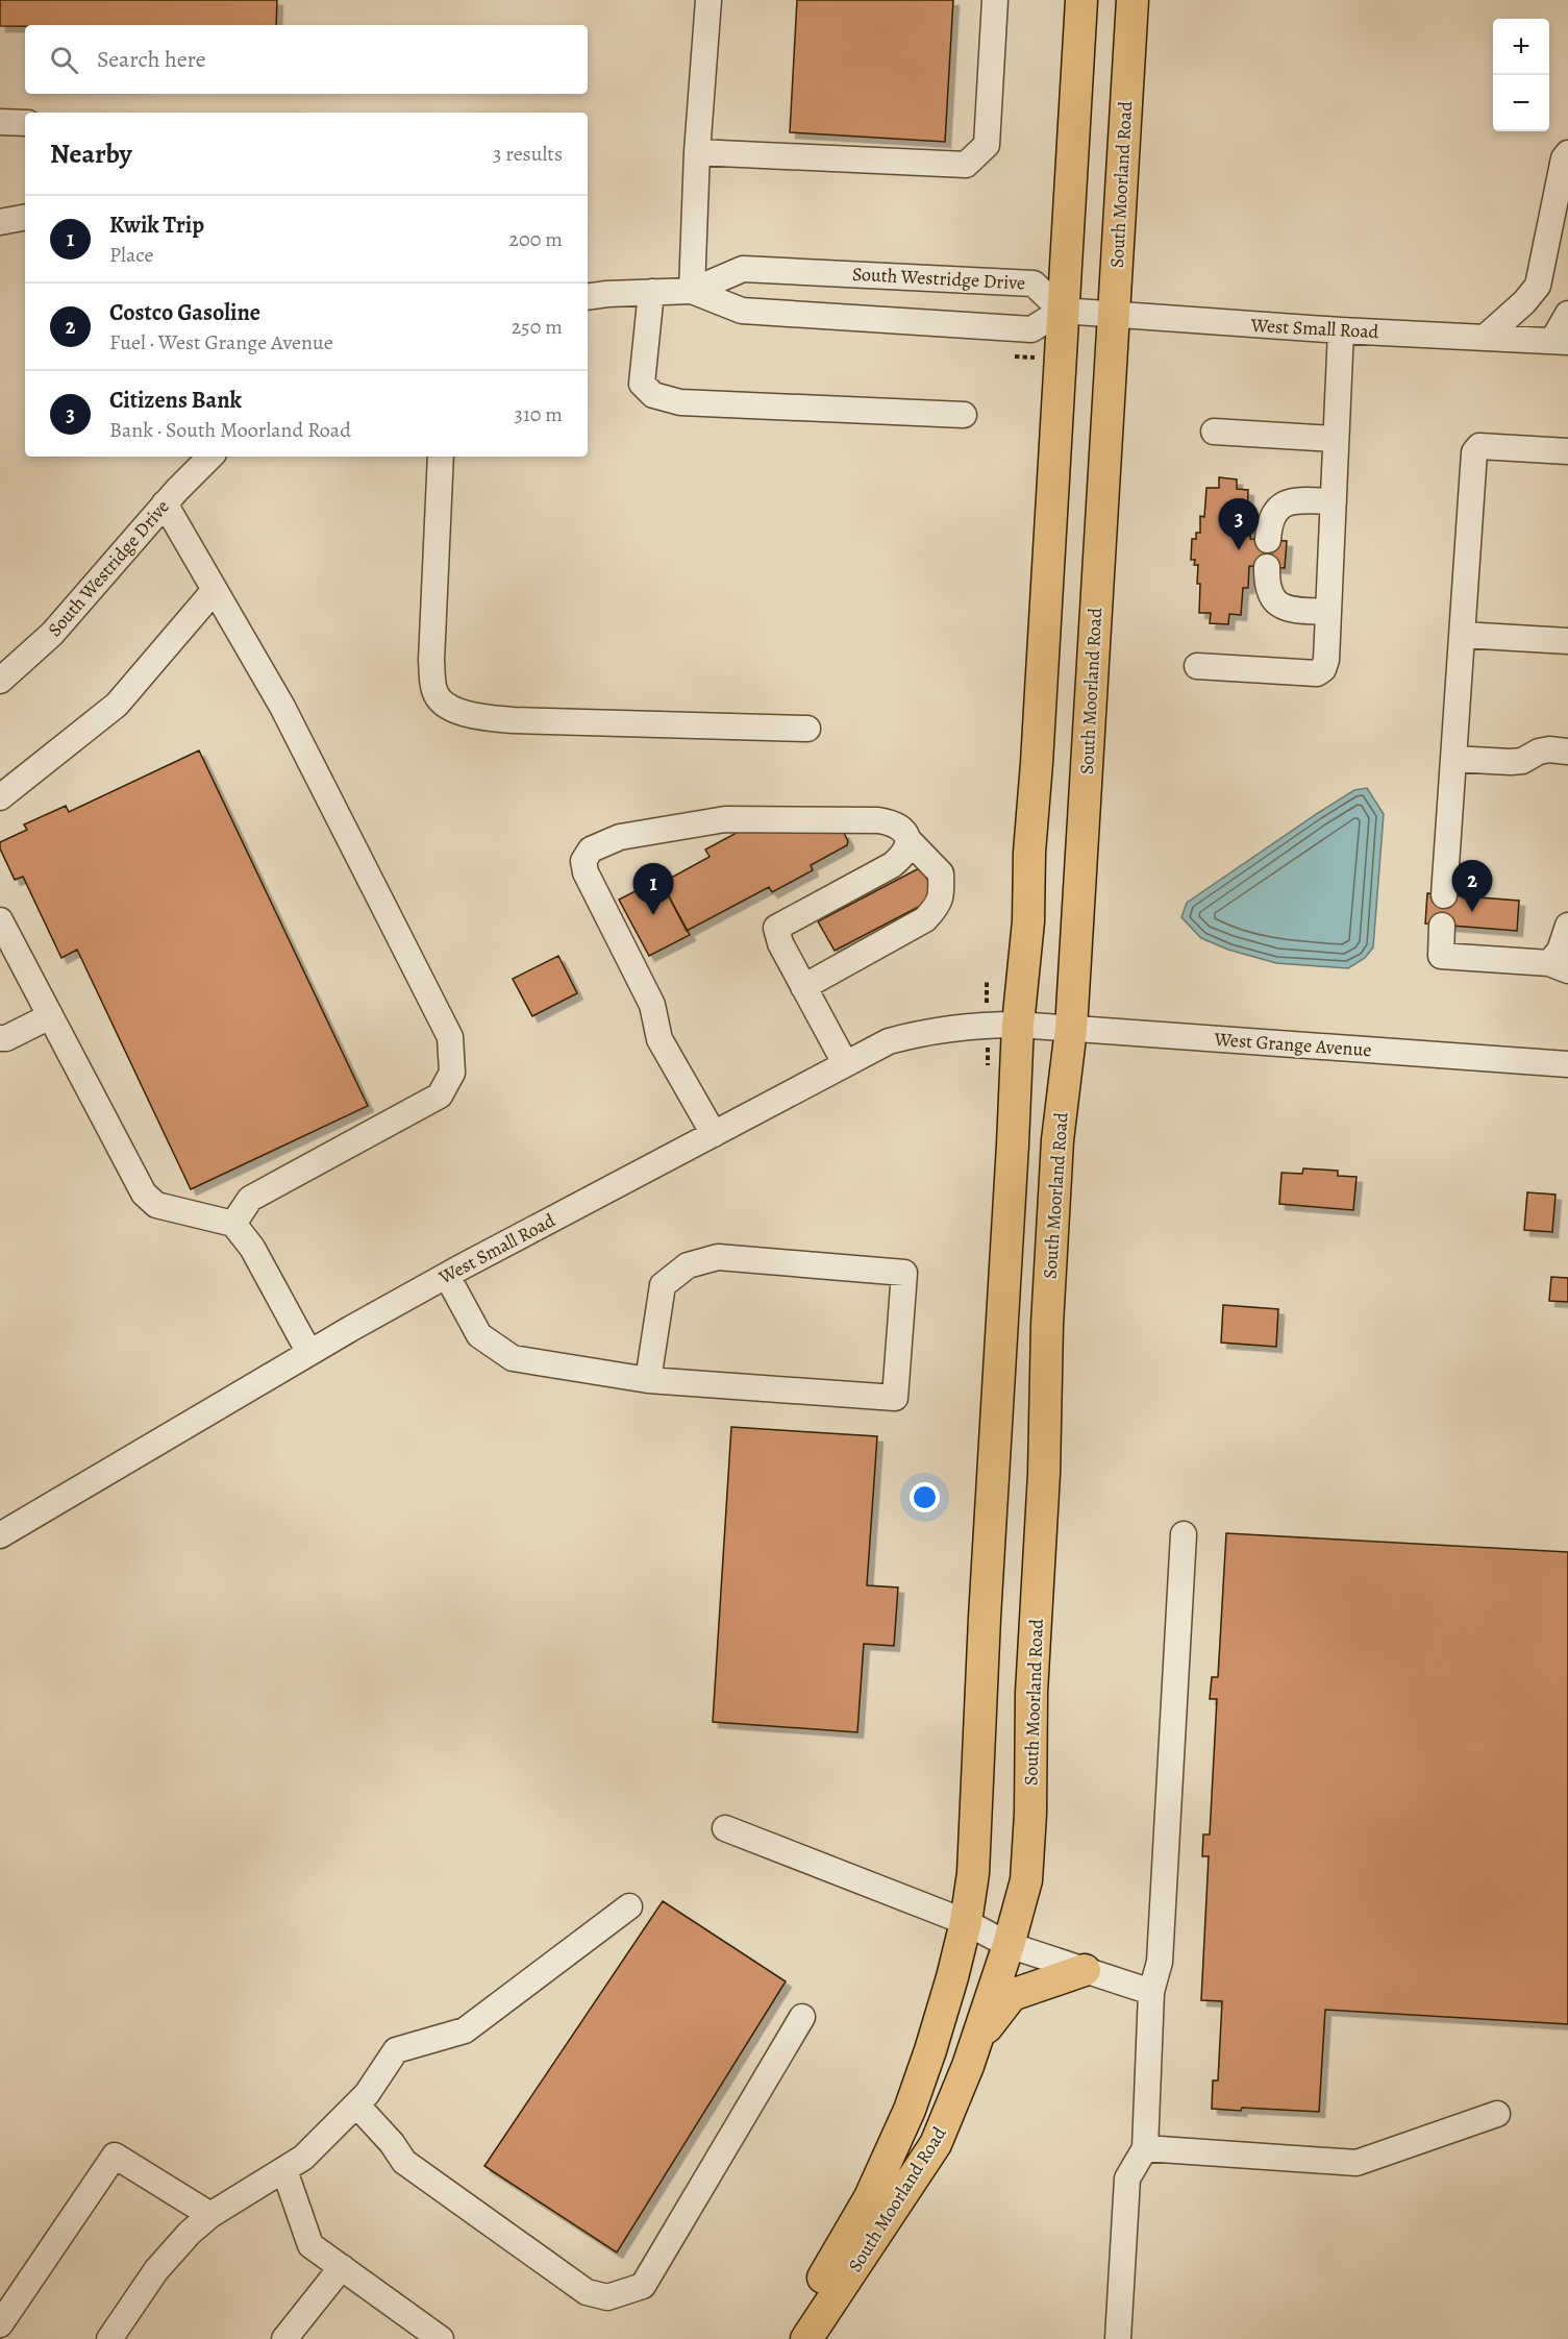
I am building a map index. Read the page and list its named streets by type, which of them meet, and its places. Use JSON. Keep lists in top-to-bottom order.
{
  "streets": {
    "main road": ["South Moorland Road"],
    "street": ["South Westridge Drive", "West Small Road", "West Grange Avenue"]
  },
  "crossings": [
    ["South Moorland Road", "South Westridge Drive"],
    ["South Moorland Road", "West Small Road"],
    ["South Moorland Road", "West Grange Avenue"],
    ["South Westridge Drive", "West Small Road"],
    ["West Small Road", "West Grange Avenue"]
  ],
  "page": {
    "map_buttons": ["+", "−"],
    "search": "Search here",
    "heading": ["Nearby", "3 results"],
    "list": [
      {
        "mark": "1",
        "name": "Kwik Trip",
        "note": "Place",
        "value": "200 m"
      },
      {
        "mark": "2",
        "name": "Costco Gasoline",
        "note": "Fuel · West Grange Avenue",
        "value": "250 m"
      },
      {
        "mark": "3",
        "name": "Citizens Bank",
        "note": "Bank · South Moorland Road",
        "value": "310 m"
      }
    ],
    "pins": ["3", "2", "1"]
  }
}
